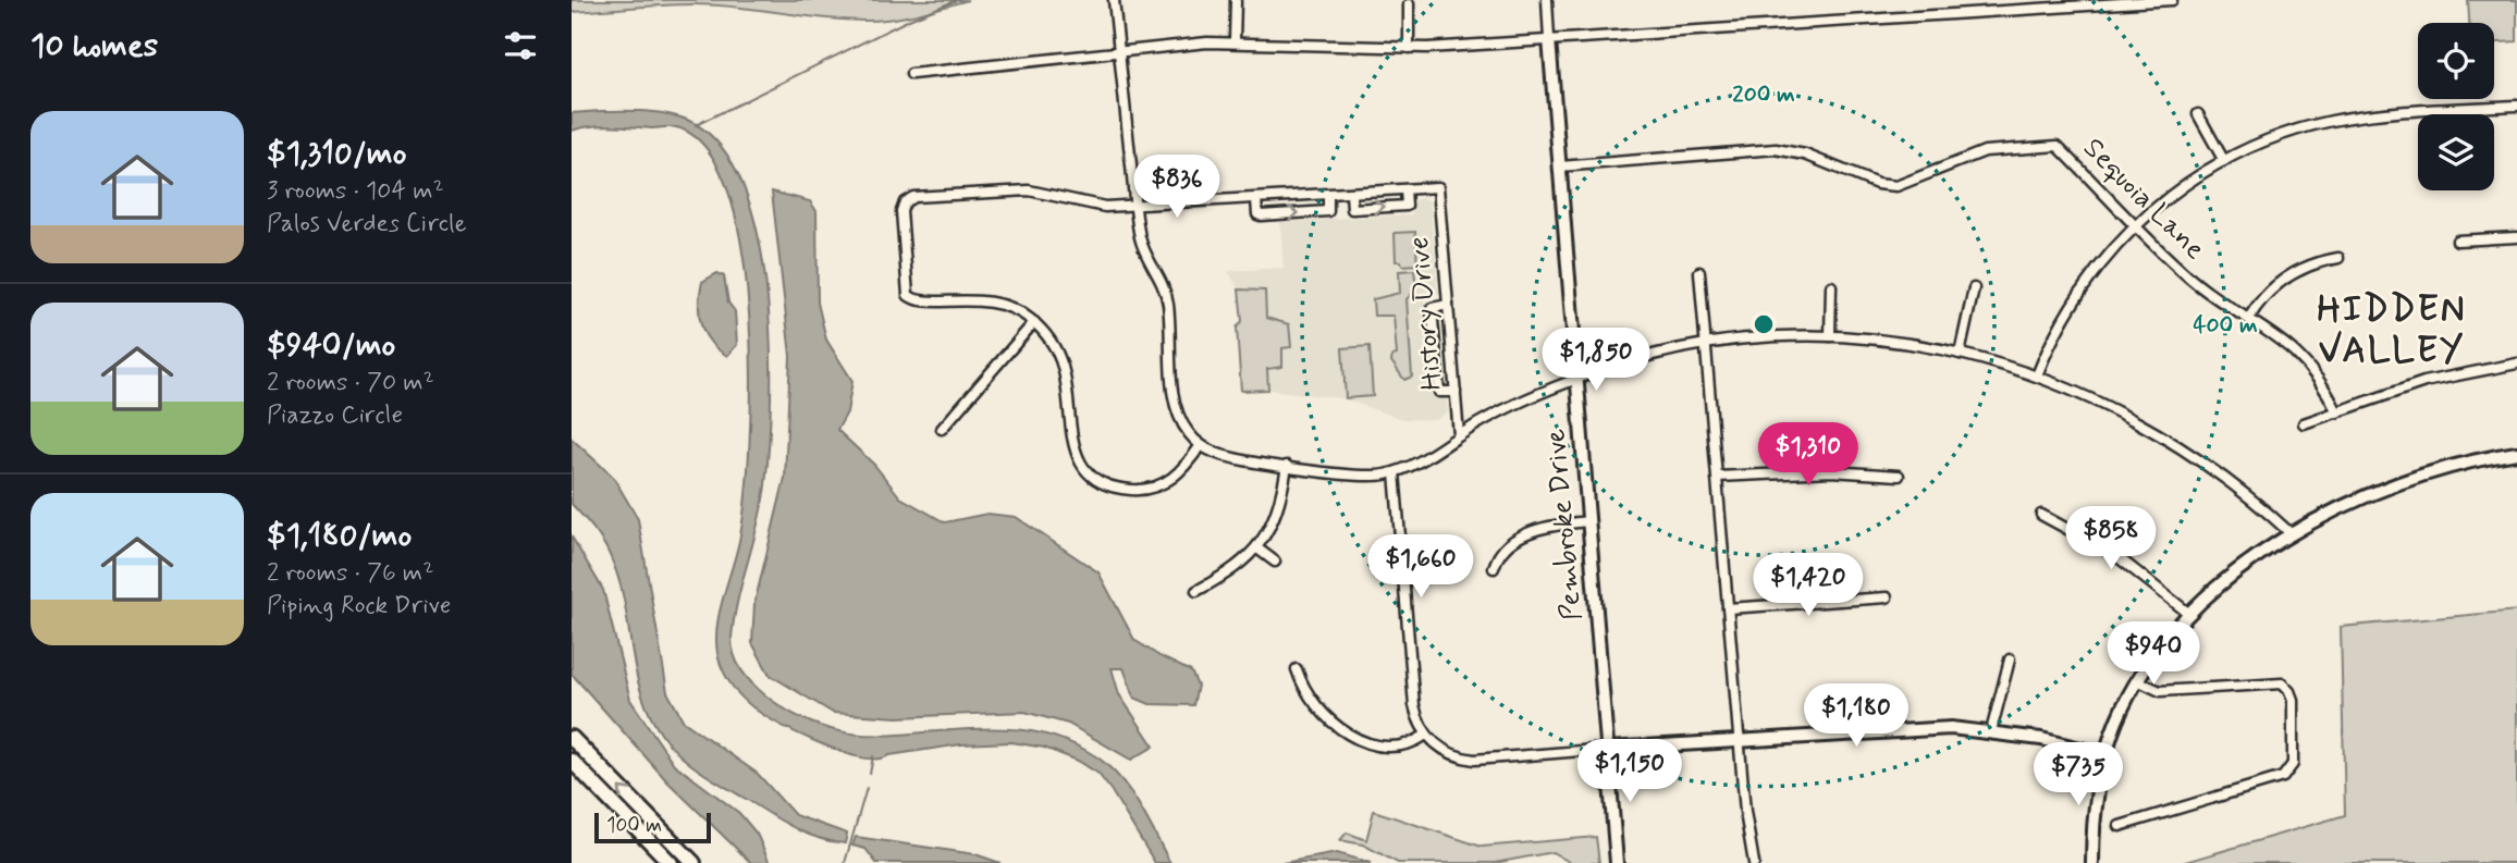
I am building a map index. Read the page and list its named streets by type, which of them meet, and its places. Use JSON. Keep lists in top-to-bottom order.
{
  "streets": {
    "street": ["Sequoia Lane", "History Drive", "Pembroke Drive"]
  },
  "crossings": [
    ["Sequoia Lane", "Pembroke Drive"]
  ],
  "districts": ["HIDDEN VALLEY"],
  "scale_bar": "100 m",
  "page": {
    "heading": "10 homes",
    "list": [
      {
        "name": "$1,310/mo",
        "note": "3 rooms · 104 m² · Palos Verdes Circle"
      },
      {
        "name": "$940/mo",
        "note": "2 rooms · 70 m² · Piazzo Circle"
      },
      {
        "name": "$1,180/mo",
        "note": "2 rooms · 76 m² · Piping Rock Drive"
      }
    ],
    "price": [
      "$836",
      "$1,850",
      "$1,310",
      "$858",
      "$1,660",
      "$1,420",
      "$940",
      "$1,180",
      "$1,150",
      "$735"
    ],
    "scale": "100 m"
  },
  "rings": ["200 m", "400 m"]
}
